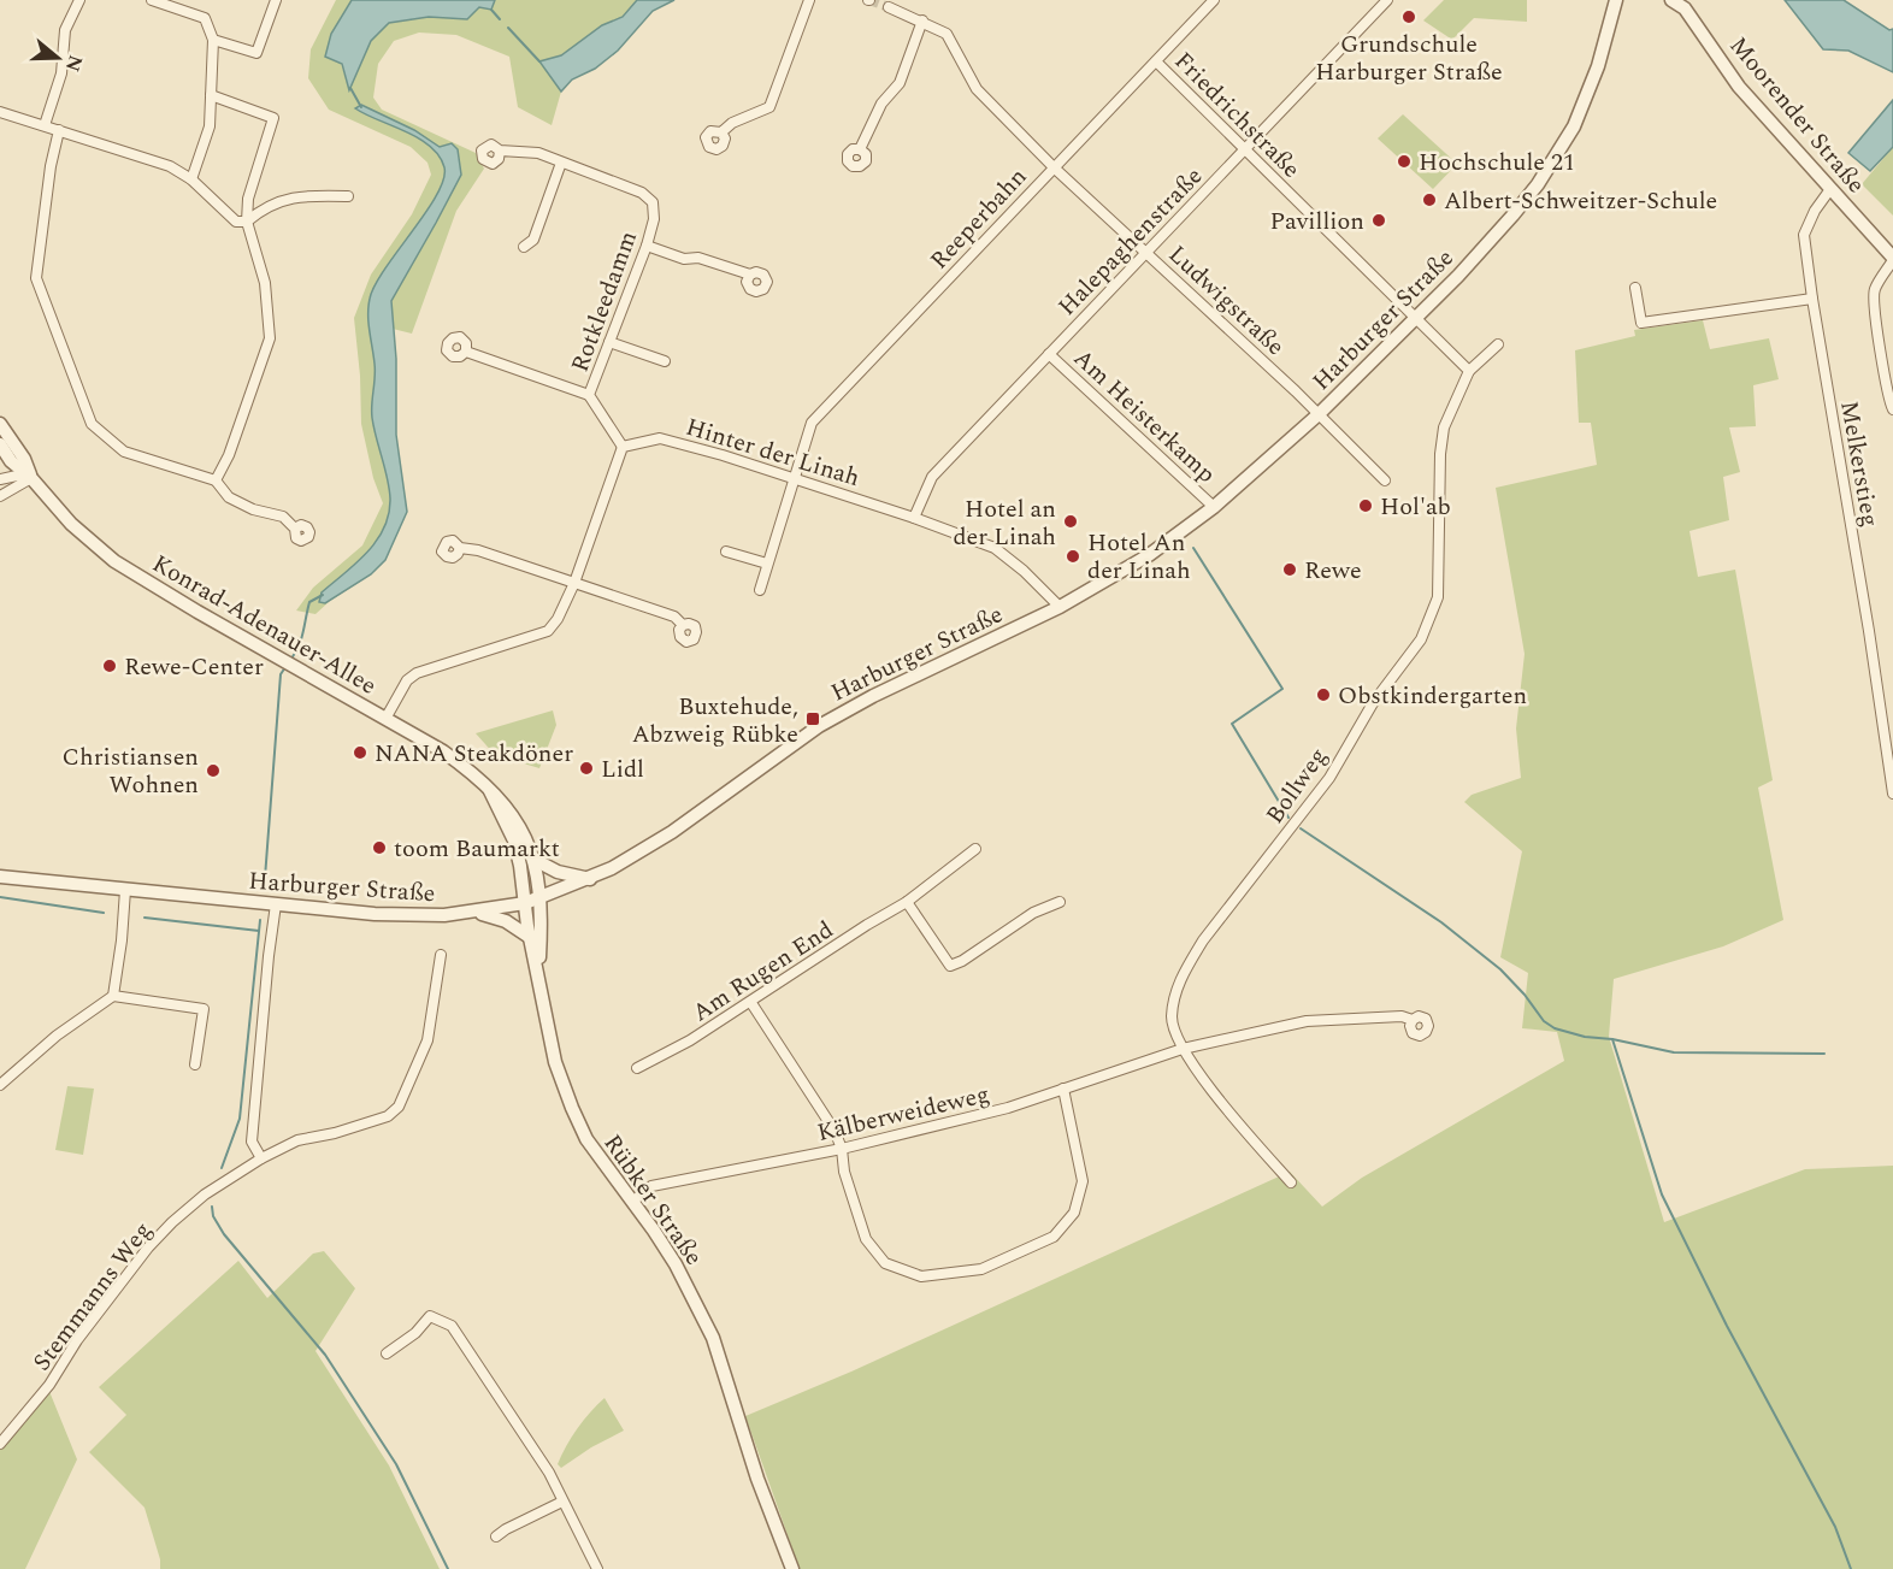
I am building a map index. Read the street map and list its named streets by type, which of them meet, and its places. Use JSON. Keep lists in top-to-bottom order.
{
  "streets": {
    "street": [
      "Friedrichstraße",
      "Moorender Straße",
      "Reeperbahn",
      "Halepaghenstraße",
      "Ludwigstraße",
      "Rotkleedamm",
      "Harburger Straße",
      "Am Heisterkamp",
      "Hinter der Linah",
      "Melkerstieg",
      "Konrad-Adenauer-Allee",
      "Bollweg",
      "Am Rugen End",
      "Kälberweideweg",
      "Rübker Straße",
      "Stemmanns Weg"
    ]
  },
  "crossings": [
    ["Friedrichstraße", "Reeperbahn"],
    ["Friedrichstraße", "Halepaghenstraße"],
    ["Friedrichstraße", "Harburger Straße"],
    ["Moorender Straße", "Melkerstieg"],
    ["Reeperbahn", "Ludwigstraße"],
    ["Reeperbahn", "Hinter der Linah"],
    ["Halepaghenstraße", "Ludwigstraße"],
    ["Halepaghenstraße", "Am Heisterkamp"],
    ["Halepaghenstraße", "Hinter der Linah"],
    ["Ludwigstraße", "Harburger Straße"],
    ["Rotkleedamm", "Hinter der Linah"],
    ["Harburger Straße", "Am Heisterkamp"],
    ["Harburger Straße", "Hinter der Linah"],
    ["Harburger Straße", "Konrad-Adenauer-Allee"],
    ["Harburger Straße", "Rübker Straße"],
    ["Konrad-Adenauer-Allee", "Rübker Straße"],
    ["Bollweg", "Kälberweideweg"],
    ["Kälberweideweg", "Rübker Straße"]
  ],
  "places": {
    "other": [
      "Grundschule Harburger Straße",
      "Hochschule 21",
      "Albert-Schweitzer-Schule",
      "Pavillion",
      "Hol'ab",
      "Hotel an der Linah",
      "Hotel An der Linah",
      "Rewe",
      "Rewe-Center",
      "Obstkindergarten",
      "NANA Steakdöner",
      "Lidl",
      "Christiansen Wohnen",
      "toom Baumarkt"
    ],
    "transit": ["Buxtehude, Abzweig Rübke"]
  },
  "north": "right"
}
